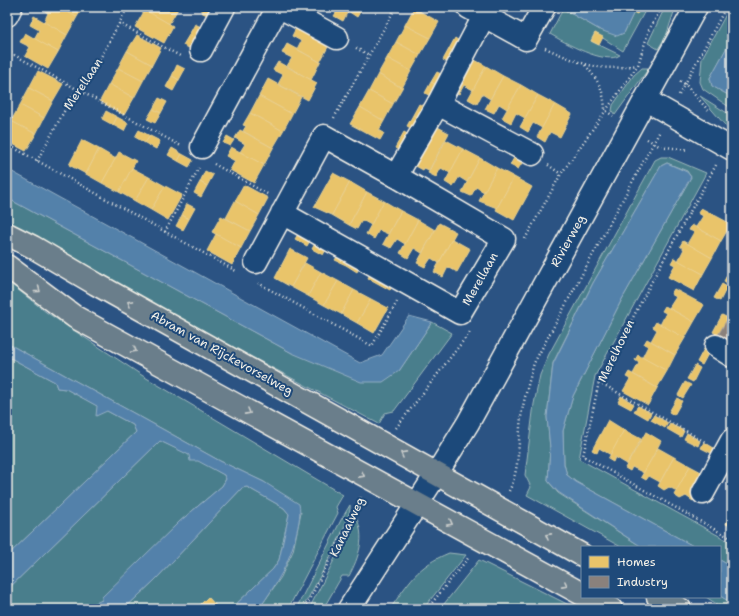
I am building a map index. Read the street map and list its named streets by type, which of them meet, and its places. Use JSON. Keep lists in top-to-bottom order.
{
  "streets": {
    "main road": ["Abram van Rijckevorselweg"],
    "street": ["Merellaan", "Rivierweg"],
    "path": ["Merelhoven", "Kanaalweg"]
  },
  "crossings": [
    ["Rivierweg", "Abram van Rijckevorselweg"]
  ],
  "legend": ["Homes", "Industry"]
}
